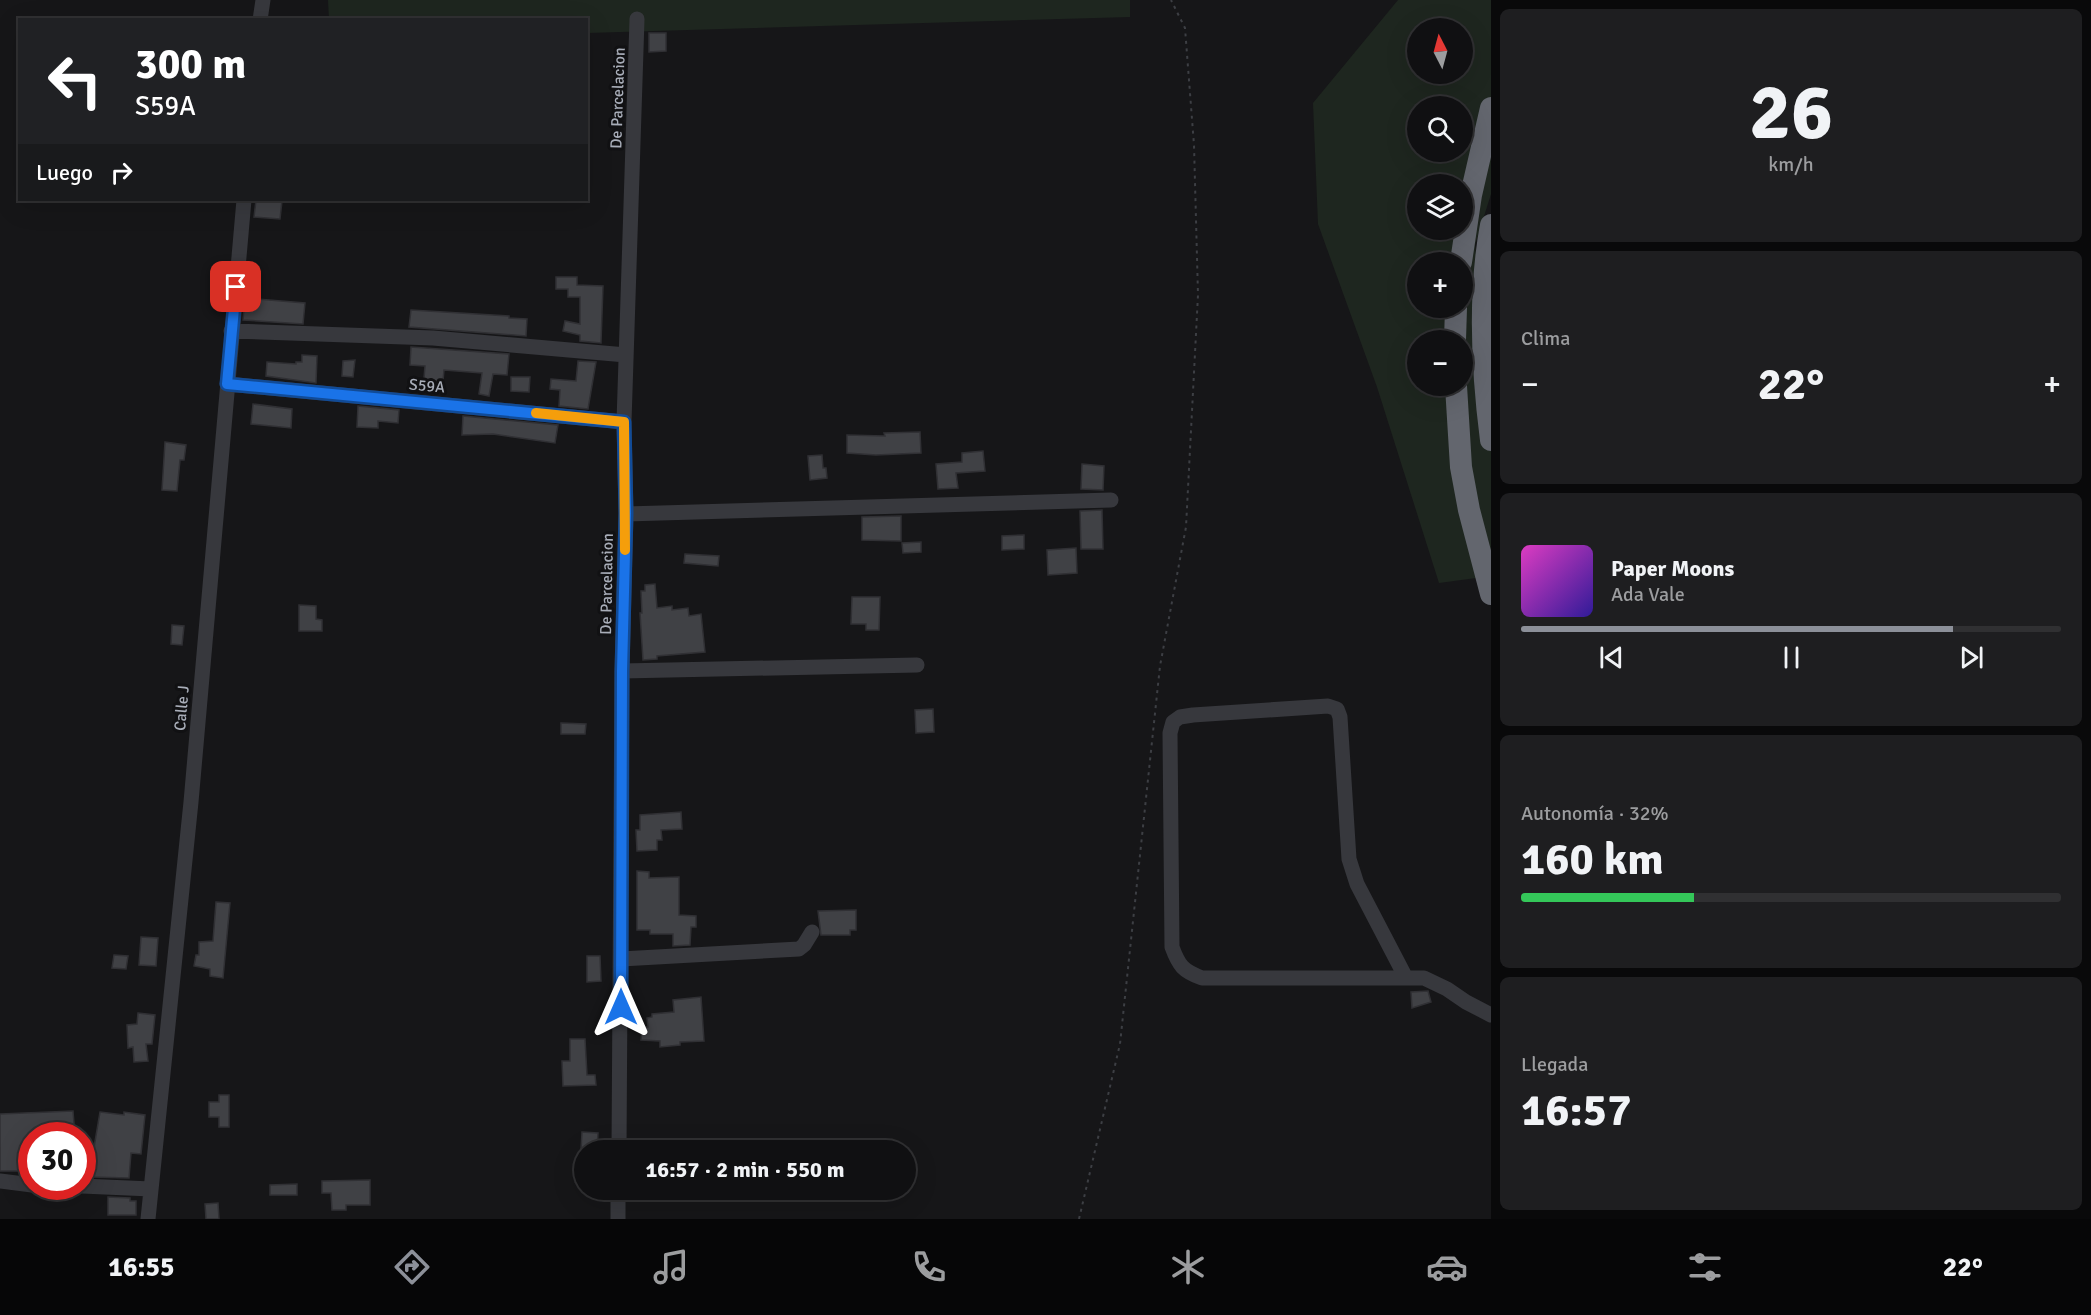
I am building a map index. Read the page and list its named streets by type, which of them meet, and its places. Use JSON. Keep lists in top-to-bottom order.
{
  "streets": {
    "street": ["De Parcelacion", "S59A", "Calle J"]
  },
  "crossings": [
    ["De Parcelacion", "S59A"],
    ["S59A", "Calle J"]
  ],
  "north": "top",
  "page": {
    "tile": [
      ["26", "km/h"],
      "Clima",
      ["Autonomía · 32%", "160 km"],
      ["Llegada", "16:57"]
    ],
    "map_buttons": ["+", "−"],
    "turn": ["300 m", "S59A"],
    "then": "Luego",
    "heat": ["−", "22°", "+"],
    "song": ["Paper Moons", "Ada Vale"],
    "limit": "30",
    "trip": "16:57 · 2 min · 550 m",
    "tabs": ["16:55", "22°"]
  }
}
